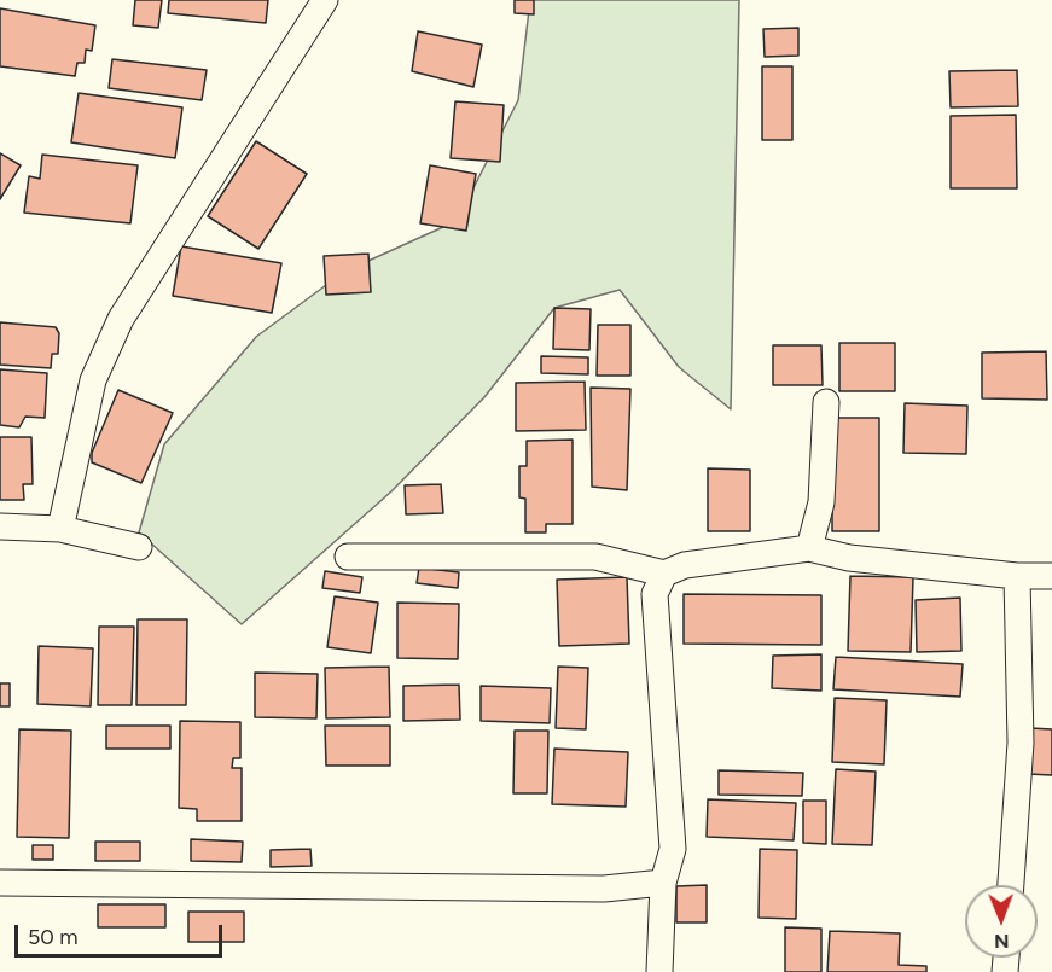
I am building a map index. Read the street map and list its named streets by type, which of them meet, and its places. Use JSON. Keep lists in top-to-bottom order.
{
  "scale_bar": "50 m",
  "north": "bottom"
}
